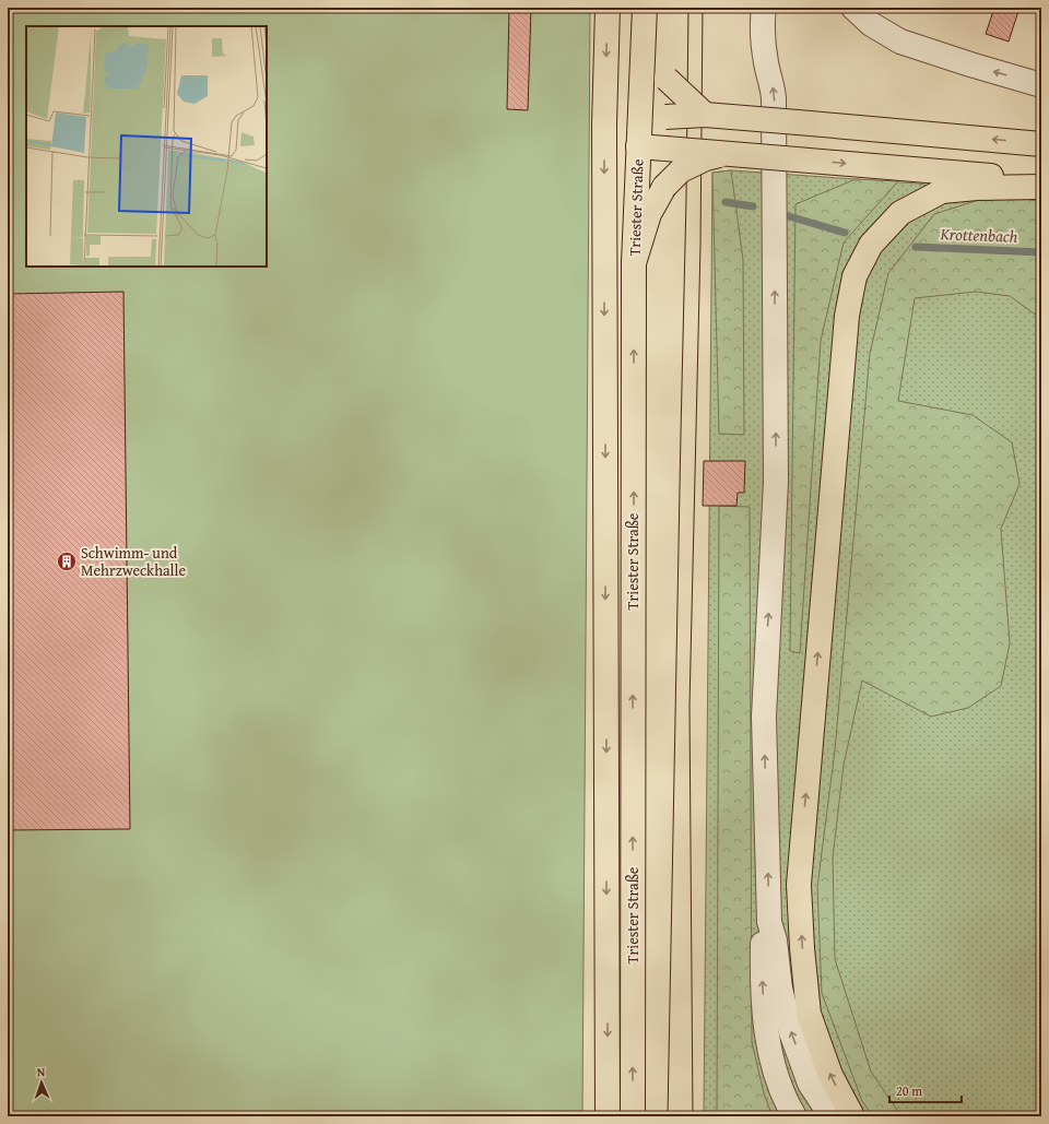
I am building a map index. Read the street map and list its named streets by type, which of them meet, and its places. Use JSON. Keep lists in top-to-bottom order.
{
  "streets": {
    "main road": ["Triester Straße"]
  },
  "water": ["Krottenbach"],
  "places": {
    "building": ["Schwimm- und Mehrzweckhalle"]
  },
  "scale_bar": "20 m",
  "north": "top"
}
